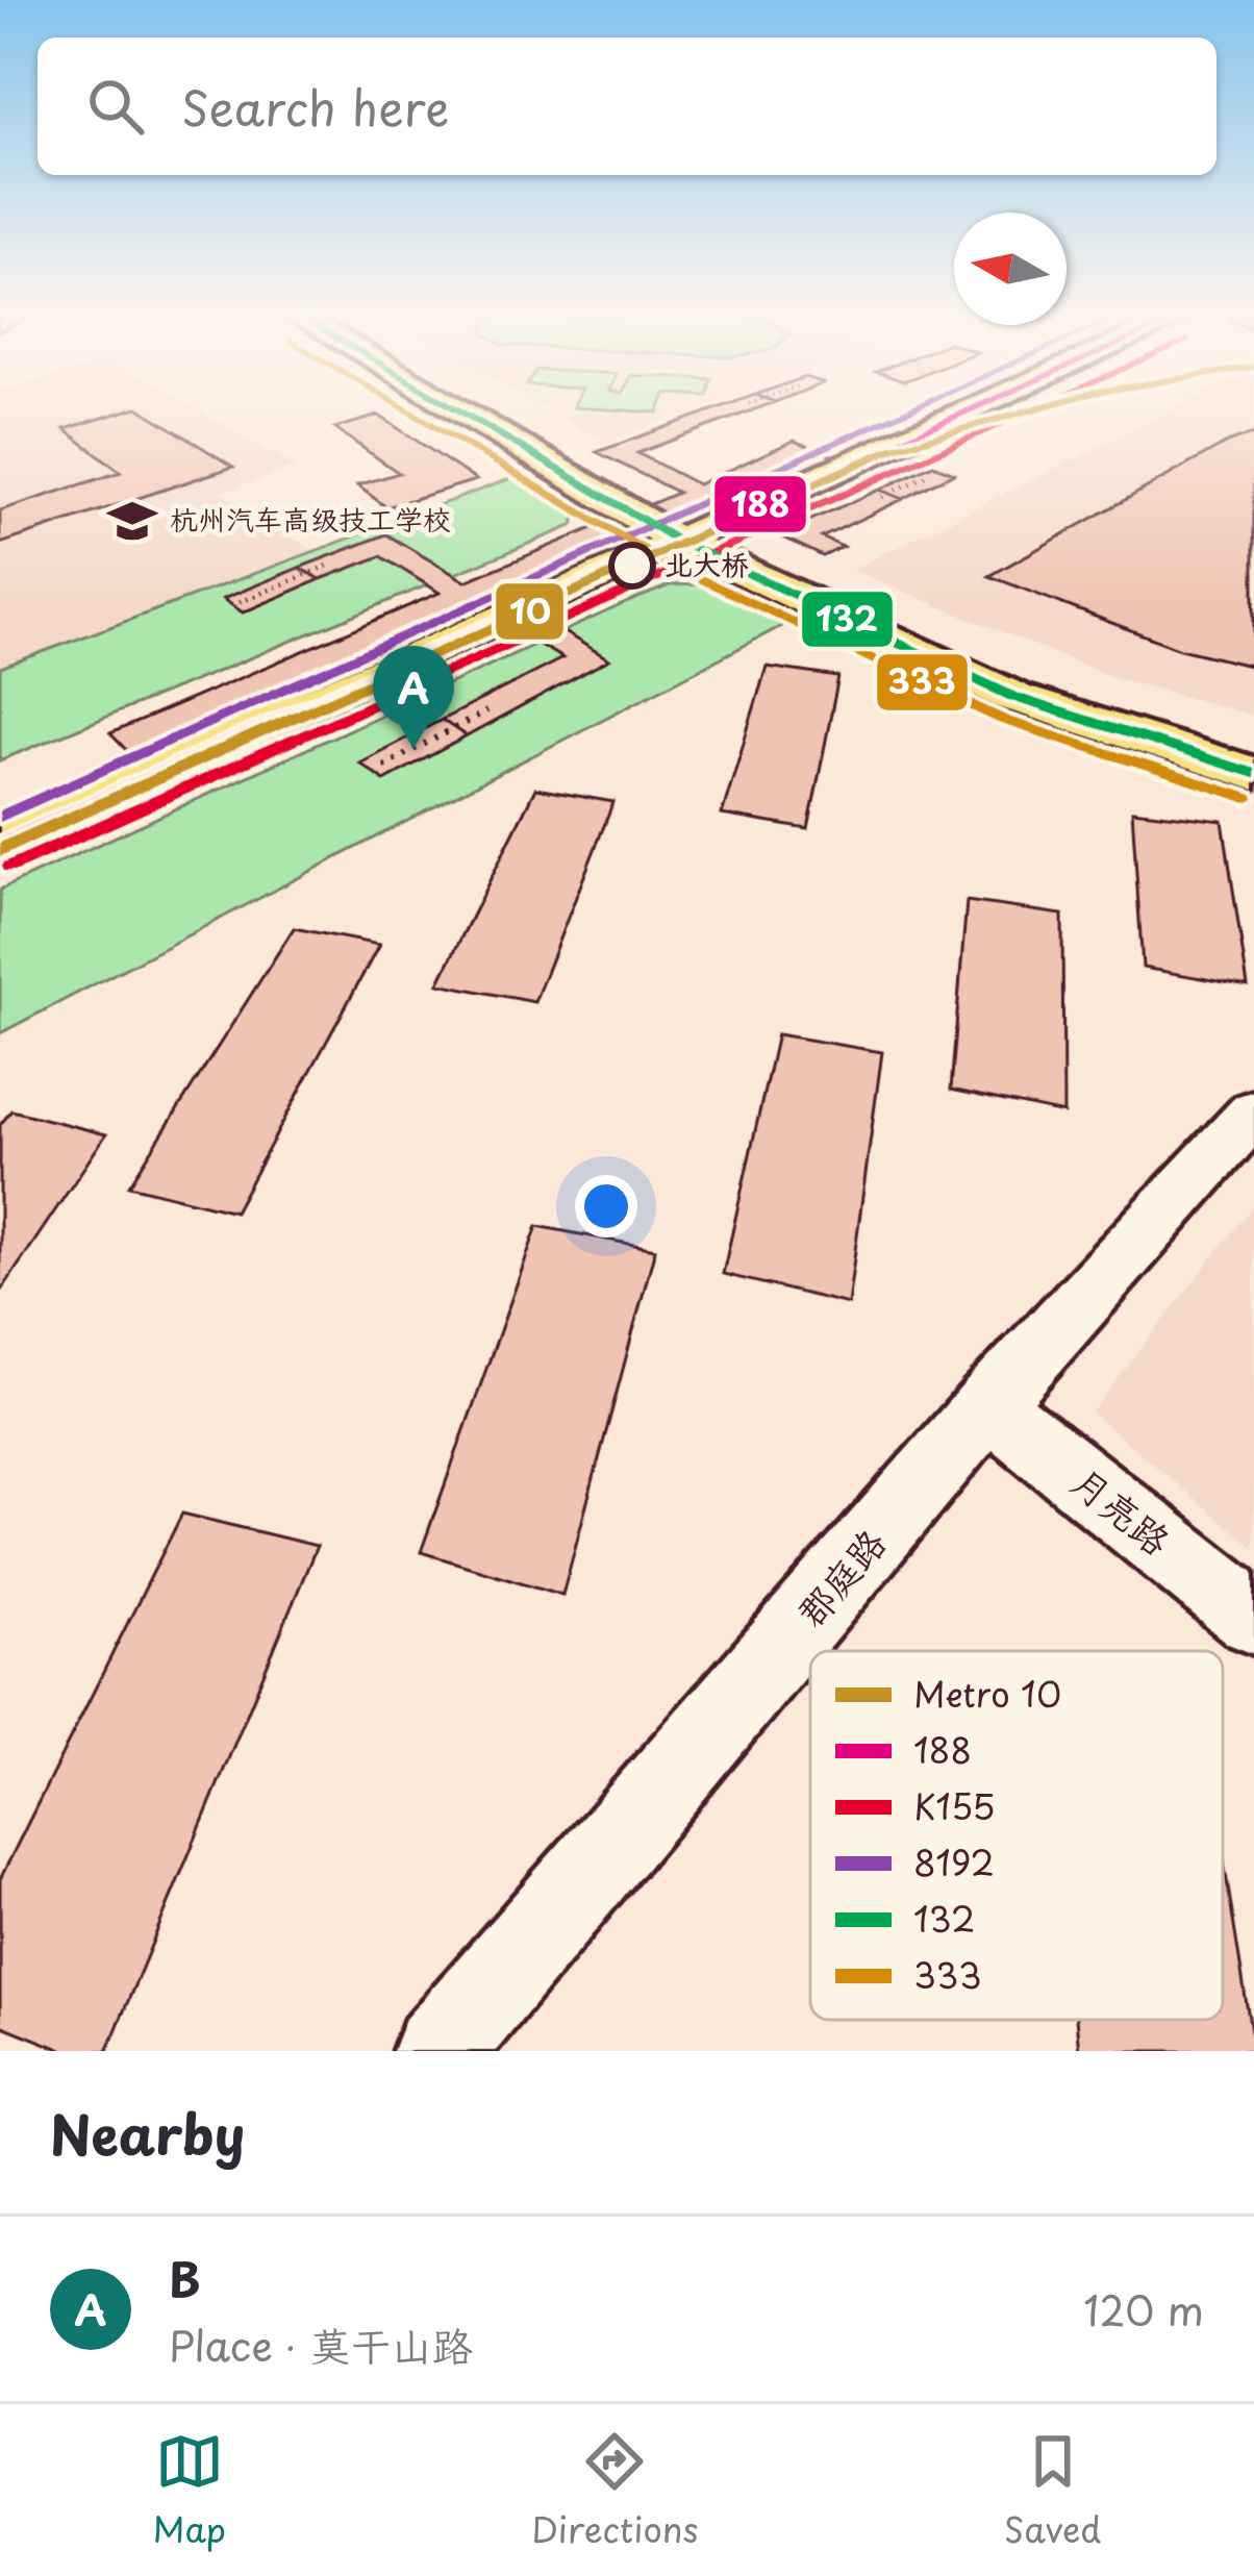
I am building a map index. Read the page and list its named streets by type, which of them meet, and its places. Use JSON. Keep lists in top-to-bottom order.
{
  "streets": {
    "street": ["月亮路", "郡庭路"]
  },
  "crossings": [
    ["月亮路", "郡庭路"]
  ],
  "places": {
    "school or university": ["杭州汽车高级技工学校"],
    "other": ["北大桥"]
  },
  "lines": [
    "metro line 10",
    "transit line 188",
    "transit line K155",
    "transit line 8192",
    "transit line 132",
    "transit line 333"
  ],
  "legend": [
    "Metro 10",
    "188",
    "K155",
    "8192",
    "132",
    "333"
  ],
  "north": "left",
  "page": {
    "search": "Search here",
    "pins": "A",
    "heading": "Nearby",
    "list": [
      {
        "mark": "A",
        "name": "B",
        "note": "Place · 莫干山路",
        "value": "120 m"
      }
    ],
    "nav": ["Map", "Directions", "Saved"]
  }
}
